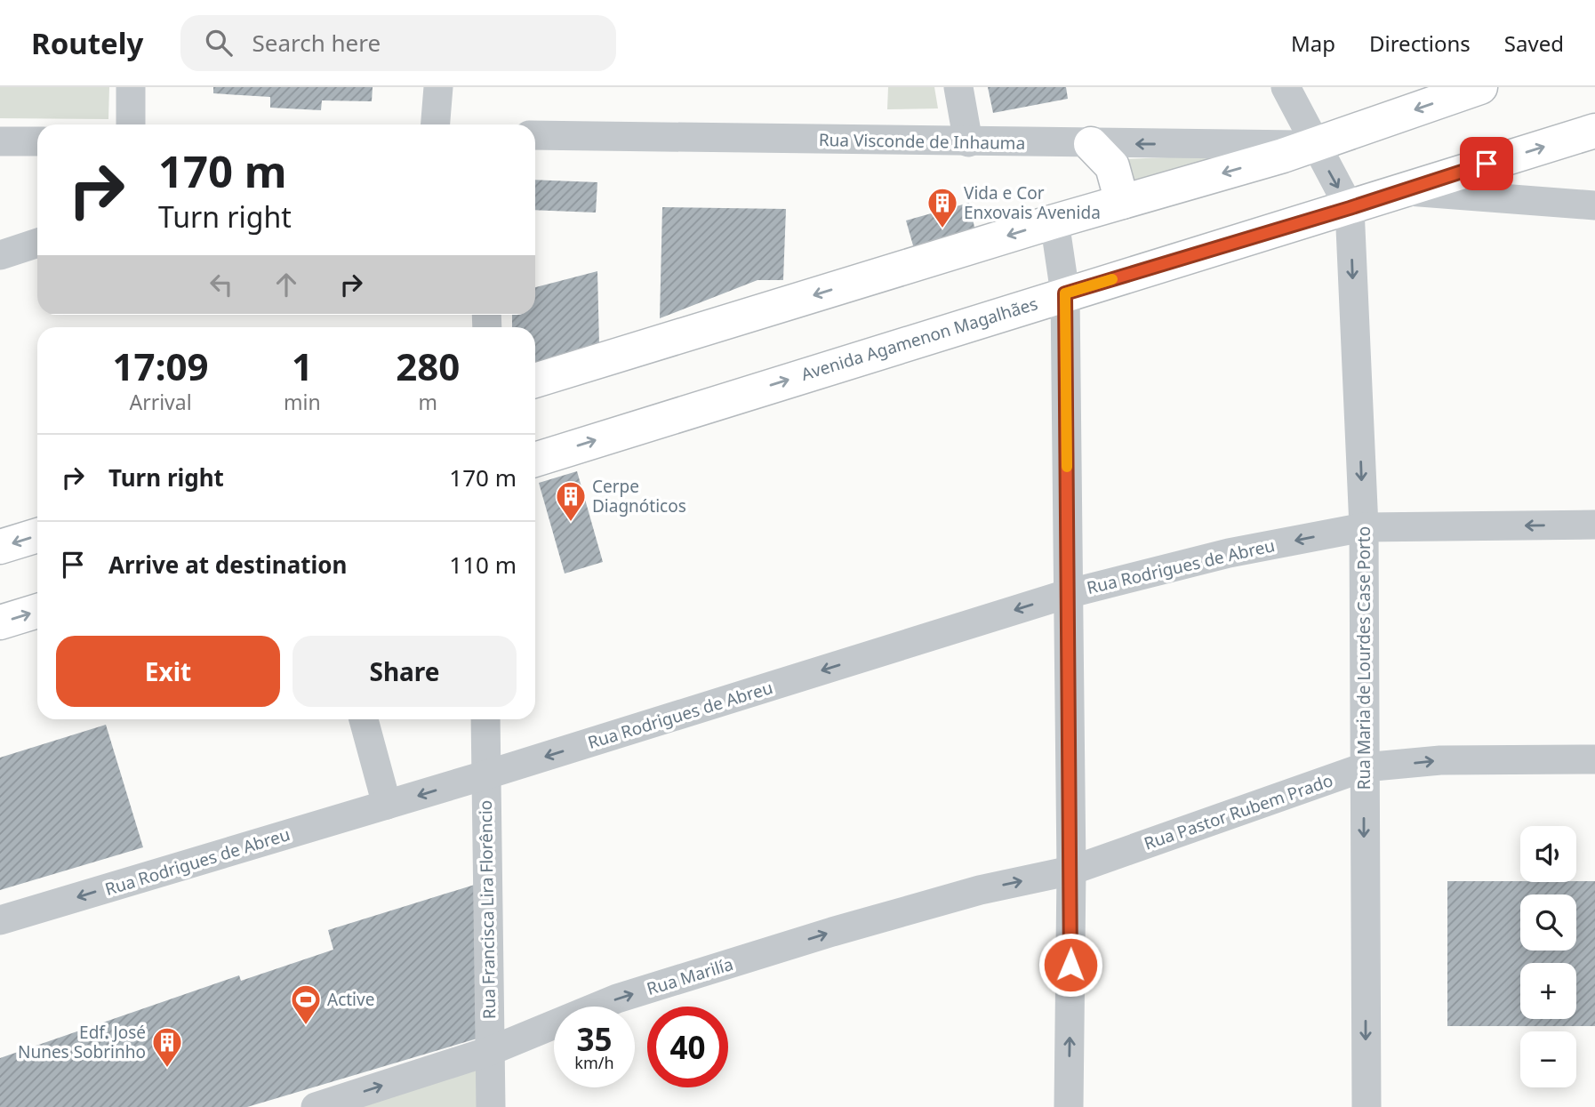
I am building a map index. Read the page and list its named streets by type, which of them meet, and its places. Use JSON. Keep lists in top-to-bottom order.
{
  "streets": {
    "main road": ["Avenida Agamenon Magalhães"],
    "street": [
      "Rua Visconde de Inhauma",
      "Rua Rodrigues de Abreu",
      "Rua Maria de Lourdes Case Porto",
      "Rua Pastor Rubem Prado",
      "Rua Francisca Lira Florêncio",
      "Rua Marilía"
    ]
  },
  "crossings": [
    ["Avenida Agamenon Magalhães", "Rua Maria de Lourdes Case Porto"],
    ["Rua Rodrigues de Abreu", "Rua Maria de Lourdes Case Porto"],
    ["Rua Rodrigues de Abreu", "Rua Francisca Lira Florêncio"],
    ["Rua Maria de Lourdes Case Porto", "Rua Pastor Rubem Prado"],
    ["Rua Pastor Rubem Prado", "Rua Marilía"],
    ["Rua Francisca Lira Florêncio", "Rua Marilía"]
  ],
  "one_way": [
    "Rua Rodrigues de Abreu",
    "Rua Maria de Lourdes Case Porto",
    "Rua Pastor Rubem Prado",
    "Rua Marilía"
  ],
  "places": {
    "building": ["Vida e Cor Enxovais Avenida", "Cerpe Diagnóticos", "Edf. José Nunes Sobrinho"],
    "sports": ["Active"]
  },
  "page": {
    "header": "Routely",
    "search": "Search here",
    "nav": ["Map", "Directions", "Saved"],
    "turn": ["170 m", "Turn right"],
    "eta": [
      "17:09",
      "Arrival",
      "1",
      "min",
      "280",
      "m"
    ],
    "list": [
      {
        "name": "Turn right",
        "value": "170 m"
      },
      {
        "name": "Arrive at destination",
        "value": "110 m"
      }
    ],
    "buttons": ["Exit", "Share"],
    "map_buttons": ["+", "−"],
    "speed": "35 km/h",
    "limit": "40"
  }
}
